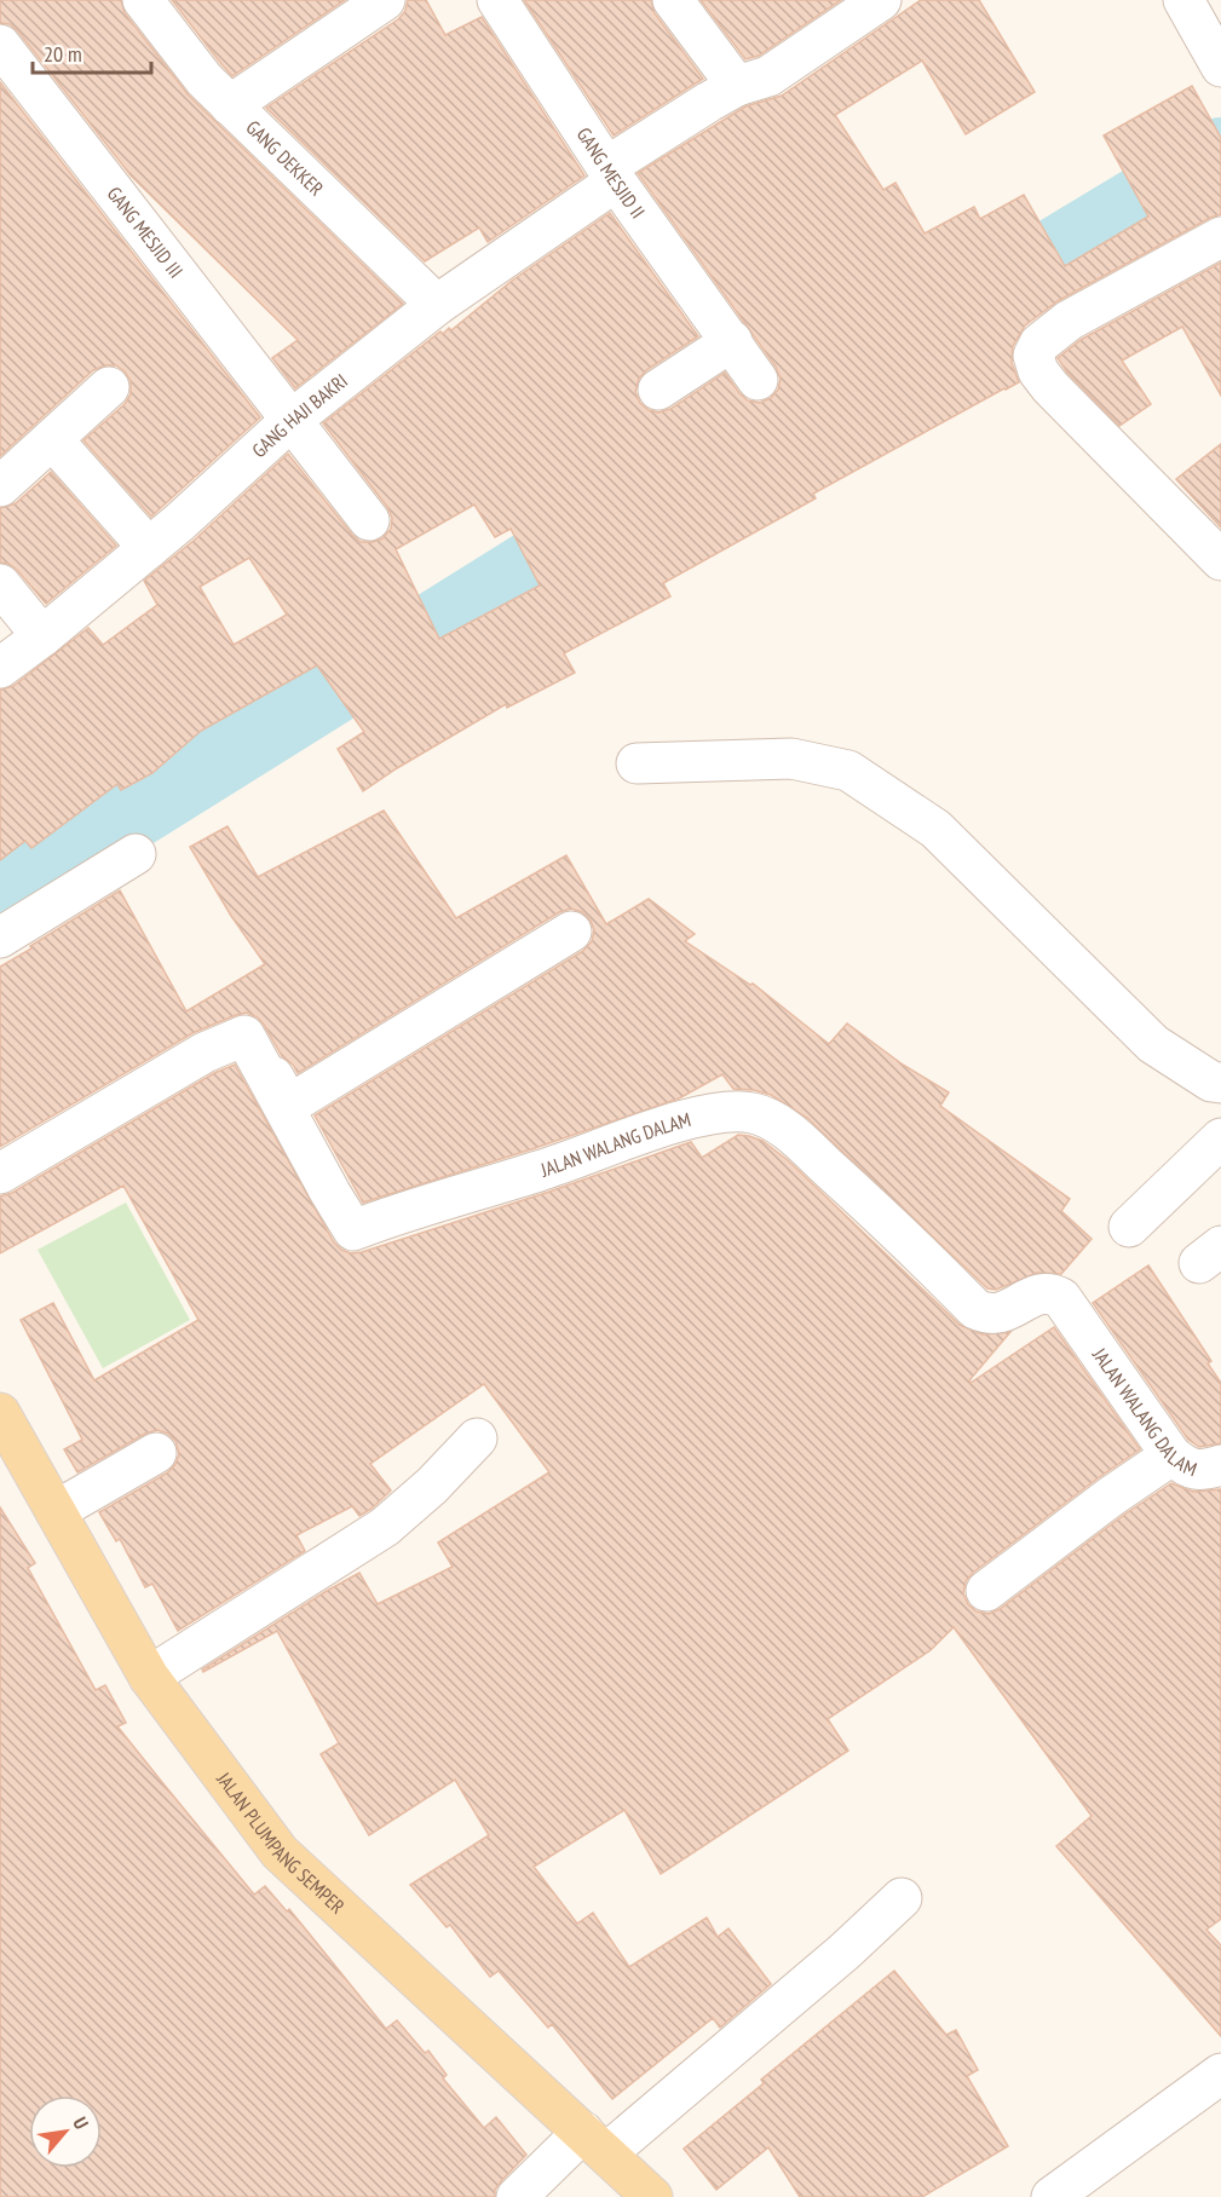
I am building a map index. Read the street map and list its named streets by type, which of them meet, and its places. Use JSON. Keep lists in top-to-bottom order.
{
  "streets": {
    "main road": ["JALAN PLUMPANG SEMPER"],
    "street": [
      "GANG DEKKER",
      "GANG MESJID II",
      "GANG MESJID III",
      "GANG HAJI BAKRI",
      "JALAN WALANG DALAM"
    ]
  },
  "crossings": [
    ["GANG DEKKER", "GANG HAJI BAKRI"],
    ["GANG MESJID II", "GANG HAJI BAKRI"],
    ["GANG MESJID III", "GANG HAJI BAKRI"]
  ],
  "scale_bar": "20 m",
  "north": "top right"
}
